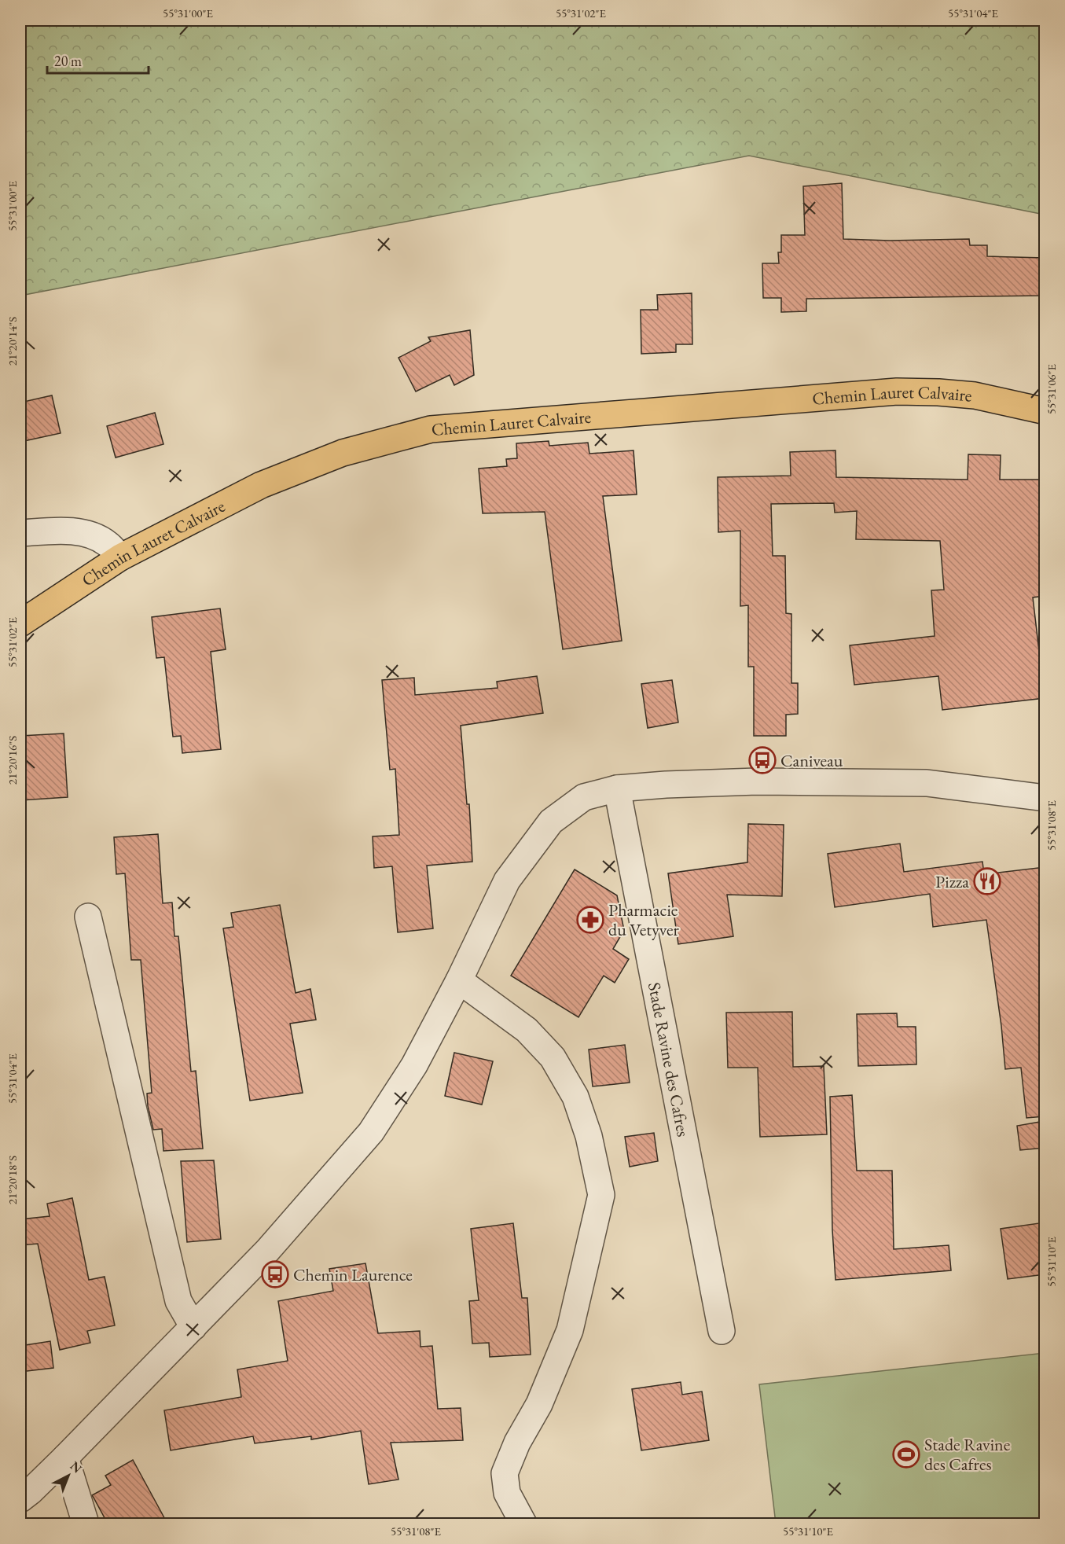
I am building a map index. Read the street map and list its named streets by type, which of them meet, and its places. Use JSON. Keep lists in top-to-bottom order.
{
  "streets": {
    "main road": ["Chemin Lauret Calvaire"],
    "street": ["Stade Ravine des Cafres"]
  },
  "places": {
    "bus stop": ["Caniveau", "Chemin Laurence"],
    "restaurant": ["Pizza"],
    "pharmacy": ["Pharmacie du Vetyver"],
    "sports": ["Stade Ravine des Cafres"]
  },
  "scale_bar": "20 m",
  "north": "top right",
  "coordinates": [
    "55°31'00\"E",
    "55°31'02\"E",
    "55°31'04\"E",
    "21°20'14\"S",
    "55°31'06\"E",
    "21°20'16\"S",
    "55°31'08\"E",
    "21°20'18\"S",
    "55°31'10\"E"
  ]
}
